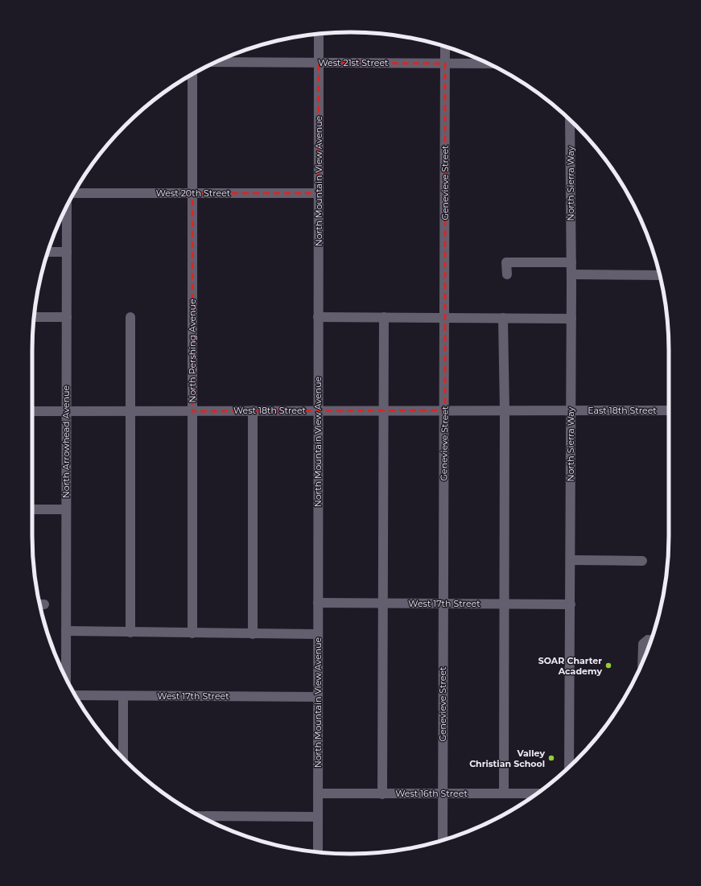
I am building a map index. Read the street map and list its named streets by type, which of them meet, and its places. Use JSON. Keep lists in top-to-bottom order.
{
  "streets": {
    "street": [
      "West 21st Street",
      "North Mountain View Avenue",
      "Genevieve Street",
      "North Sierra Way",
      "West 20th Street",
      "North Pershing Avenue",
      "West 18th Street",
      "East 18th Street",
      "North Arrowhead Avenue",
      "West 17th Street",
      "West 16th Street"
    ]
  },
  "crossings": [
    ["West 21st Street", "North Mountain View Avenue"],
    ["West 21st Street", "Genevieve Street"],
    ["North Mountain View Avenue", "West 20th Street"],
    ["North Mountain View Avenue", "West 18th Street"],
    ["North Mountain View Avenue", "West 17th Street"],
    ["North Mountain View Avenue", "West 16th Street"],
    ["Genevieve Street", "West 18th Street"],
    ["Genevieve Street", "West 17th Street"],
    ["Genevieve Street", "West 16th Street"],
    ["North Sierra Way", "West 18th Street"],
    ["North Sierra Way", "East 18th Street"],
    ["North Sierra Way", "West 17th Street"],
    ["West 20th Street", "North Pershing Avenue"],
    ["North Pershing Avenue", "West 18th Street"],
    ["West 18th Street", "East 18th Street"],
    ["West 18th Street", "North Arrowhead Avenue"]
  ],
  "places": ["SOAR Charter Academy", "Valley Christian School"]
}
